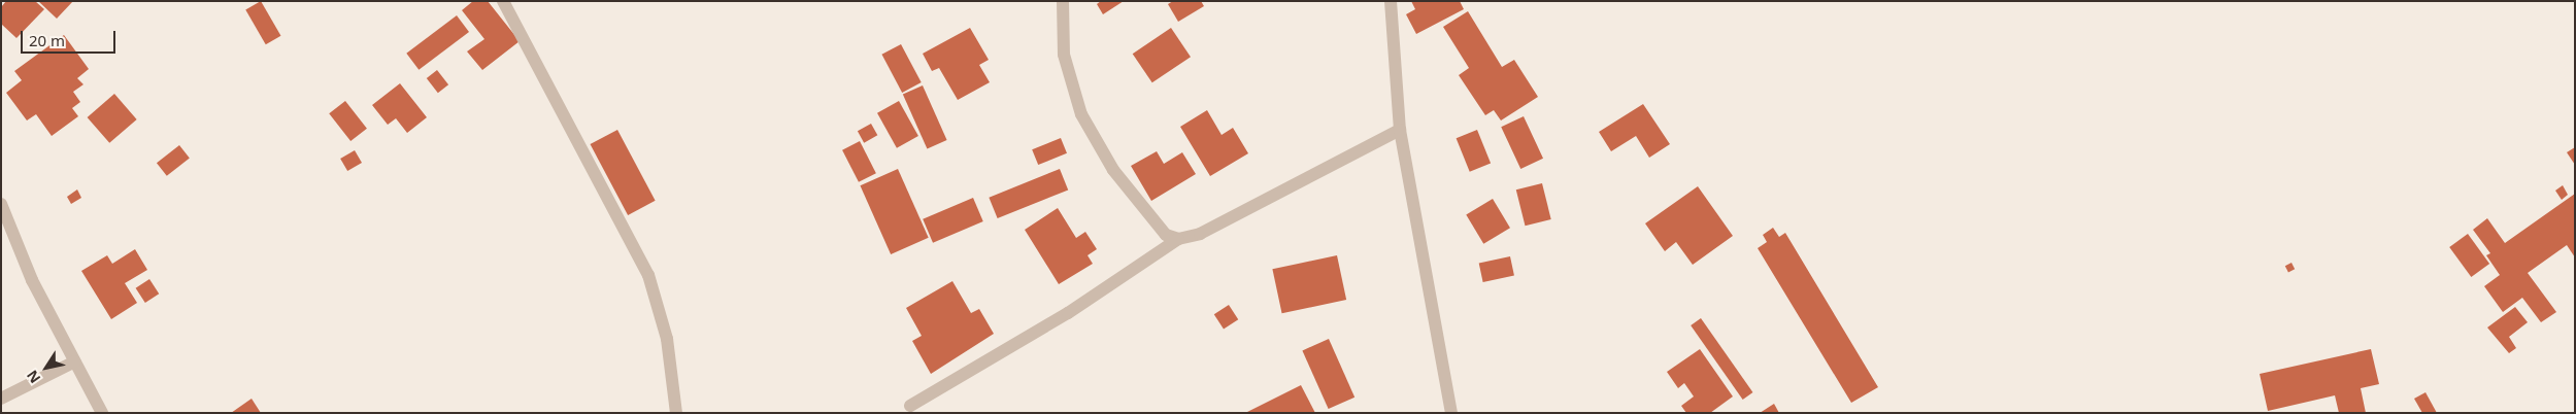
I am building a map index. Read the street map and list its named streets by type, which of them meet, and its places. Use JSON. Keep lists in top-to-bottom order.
{
  "scale_bar": "20 m",
  "north": "bottom left"
}
